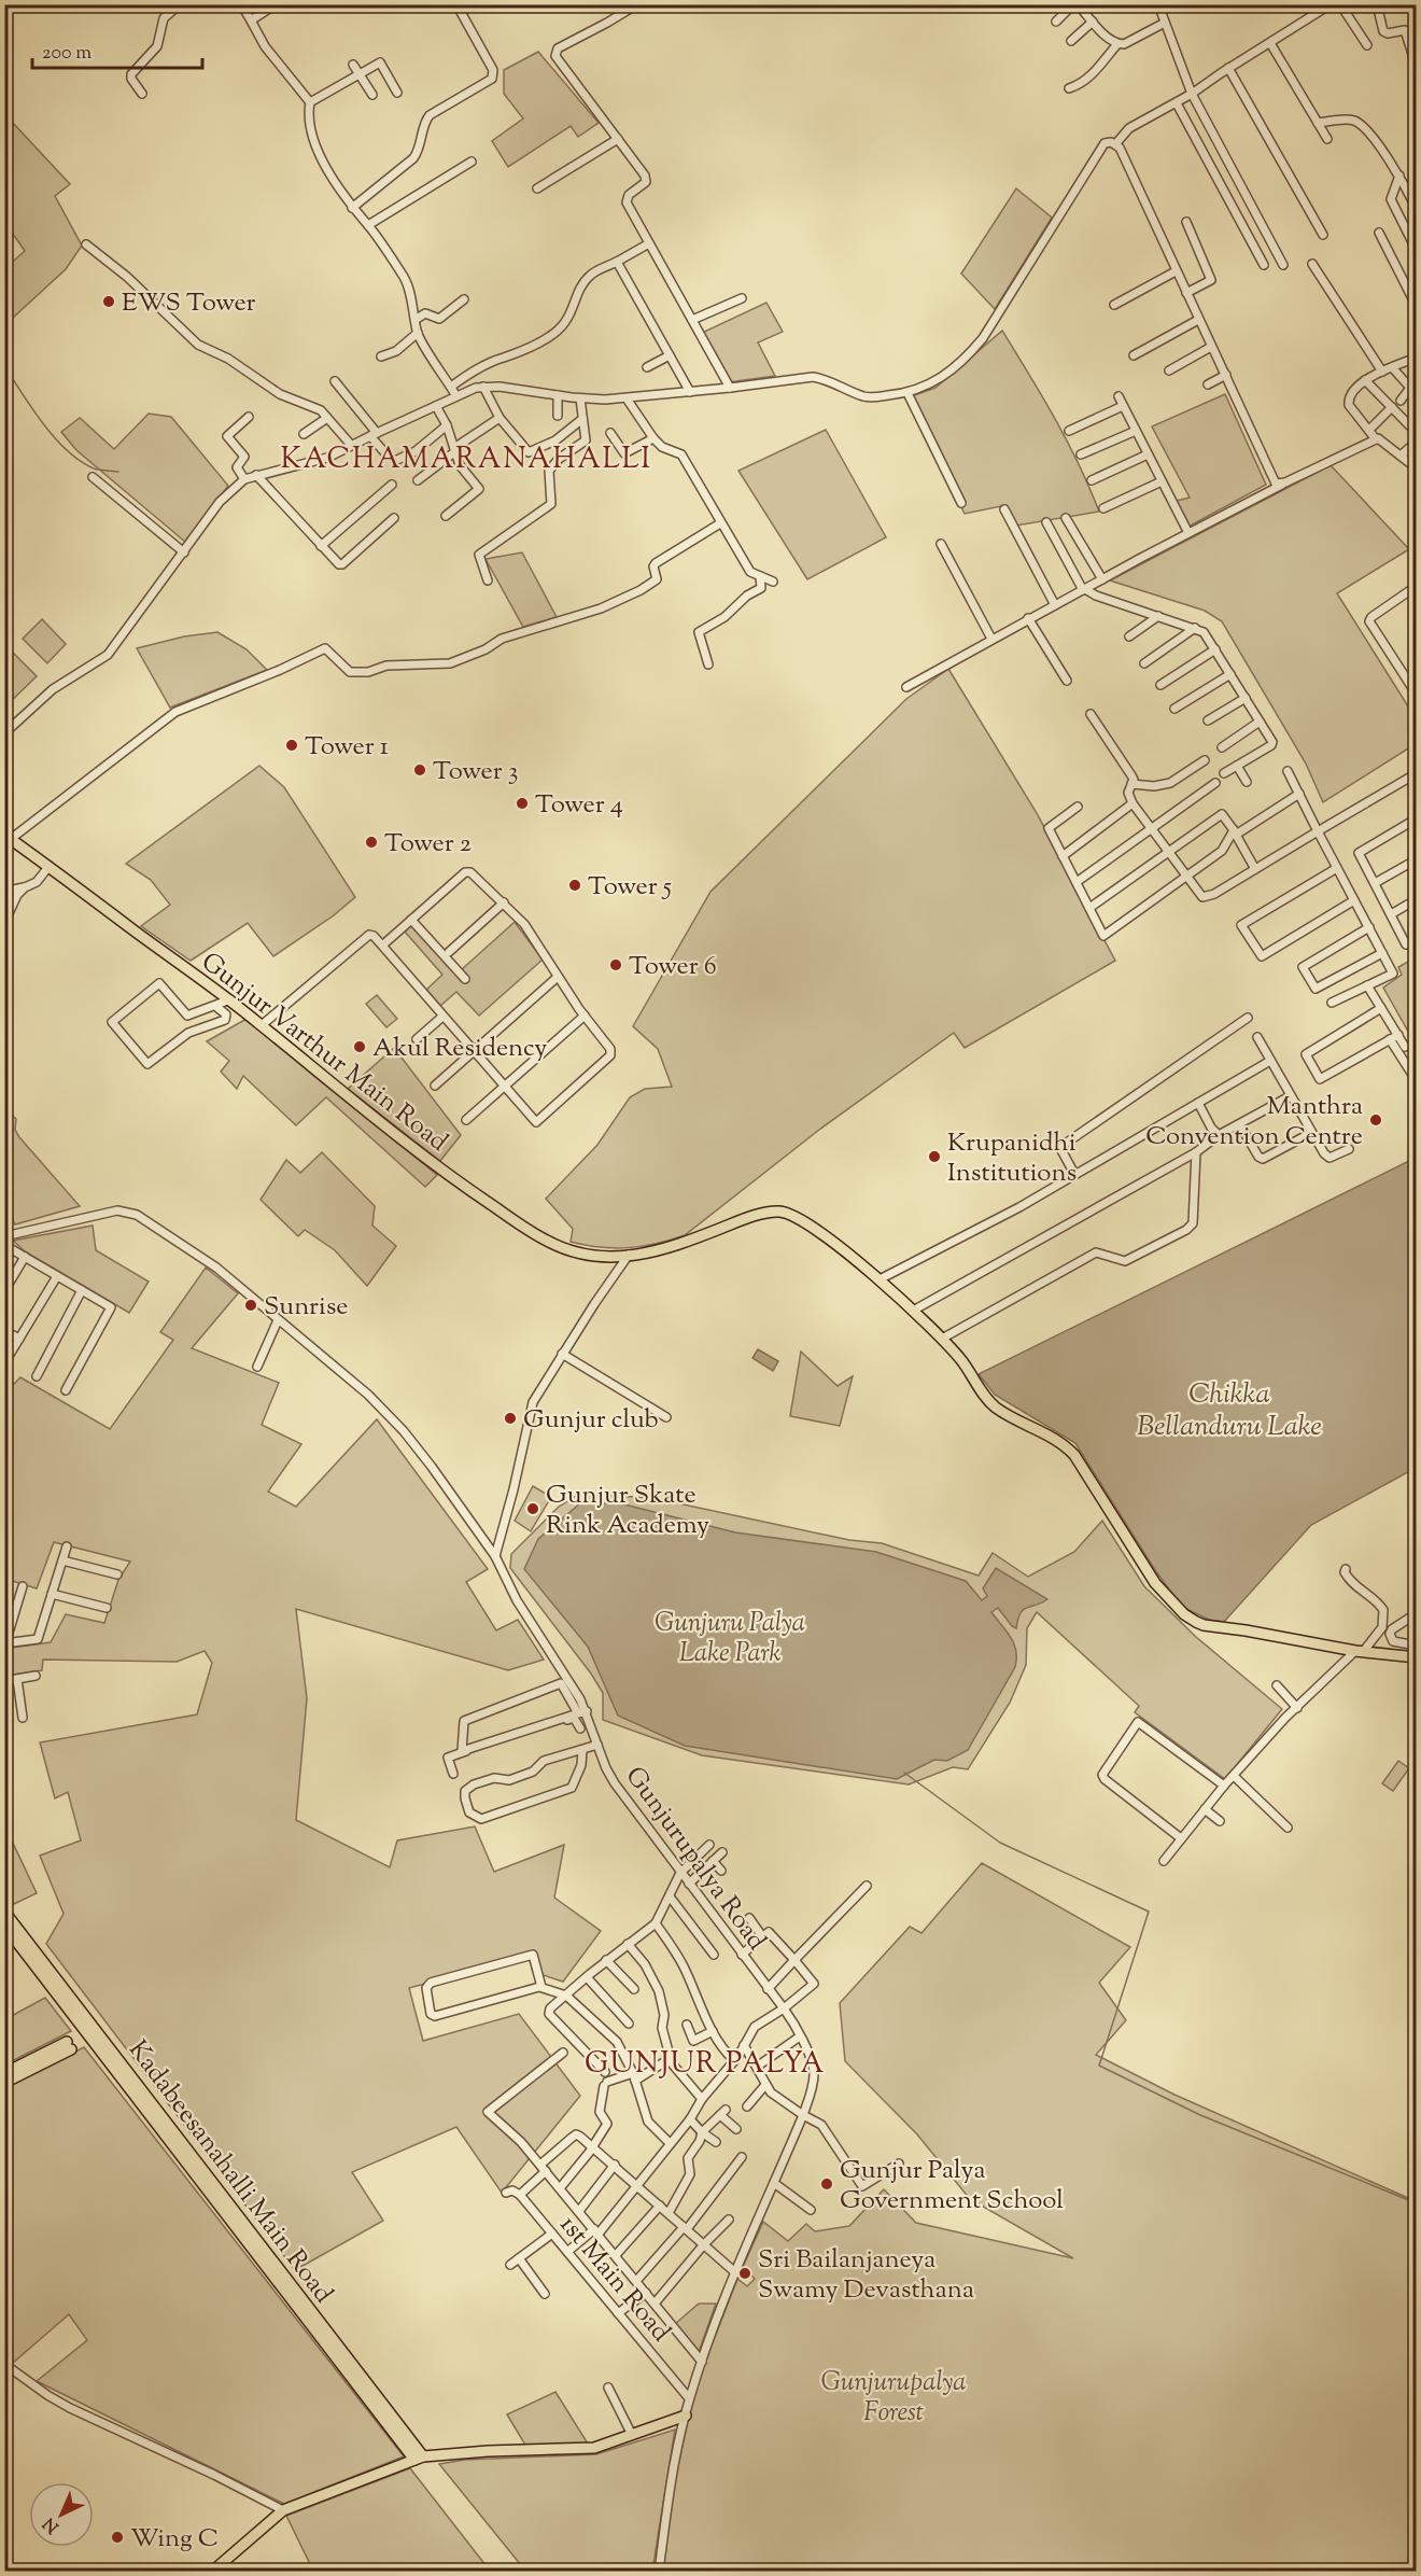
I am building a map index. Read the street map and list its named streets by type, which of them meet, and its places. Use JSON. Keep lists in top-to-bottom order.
{
  "streets": {
    "main road": ["Gunjur Varthur Main Road", "Kadabeesanahalli Main Road"],
    "street": ["Gunjurupalya Road", "1st Main Road"]
  },
  "crossings": [
    ["Gunjurupalya Road", "1st Main Road"]
  ],
  "districts": ["KACHAMARANAHALLI", "GUNJUR PALYA"],
  "water": ["Chikka Bellanduru Lake"],
  "parks": ["Gunjuru Palya Lake Park", "Gunjurupalya Forest"],
  "places": [
    "EWS Tower",
    "Tower 1",
    "Tower 3",
    "Tower 4",
    "Tower 2",
    "Tower 5",
    "Tower 6",
    "Akul Residency",
    "Manthra Convention Centre",
    "Krupanidhi Institutions",
    "Sunrise",
    "Gunjur club",
    "Gunjur Skate Rink Academy",
    "Gunjur Palya Government School",
    "Sri Bailanjaneya Swamy Devasthana",
    "Wing C"
  ],
  "scale_bar": "200 m",
  "north": "bottom left"
}
